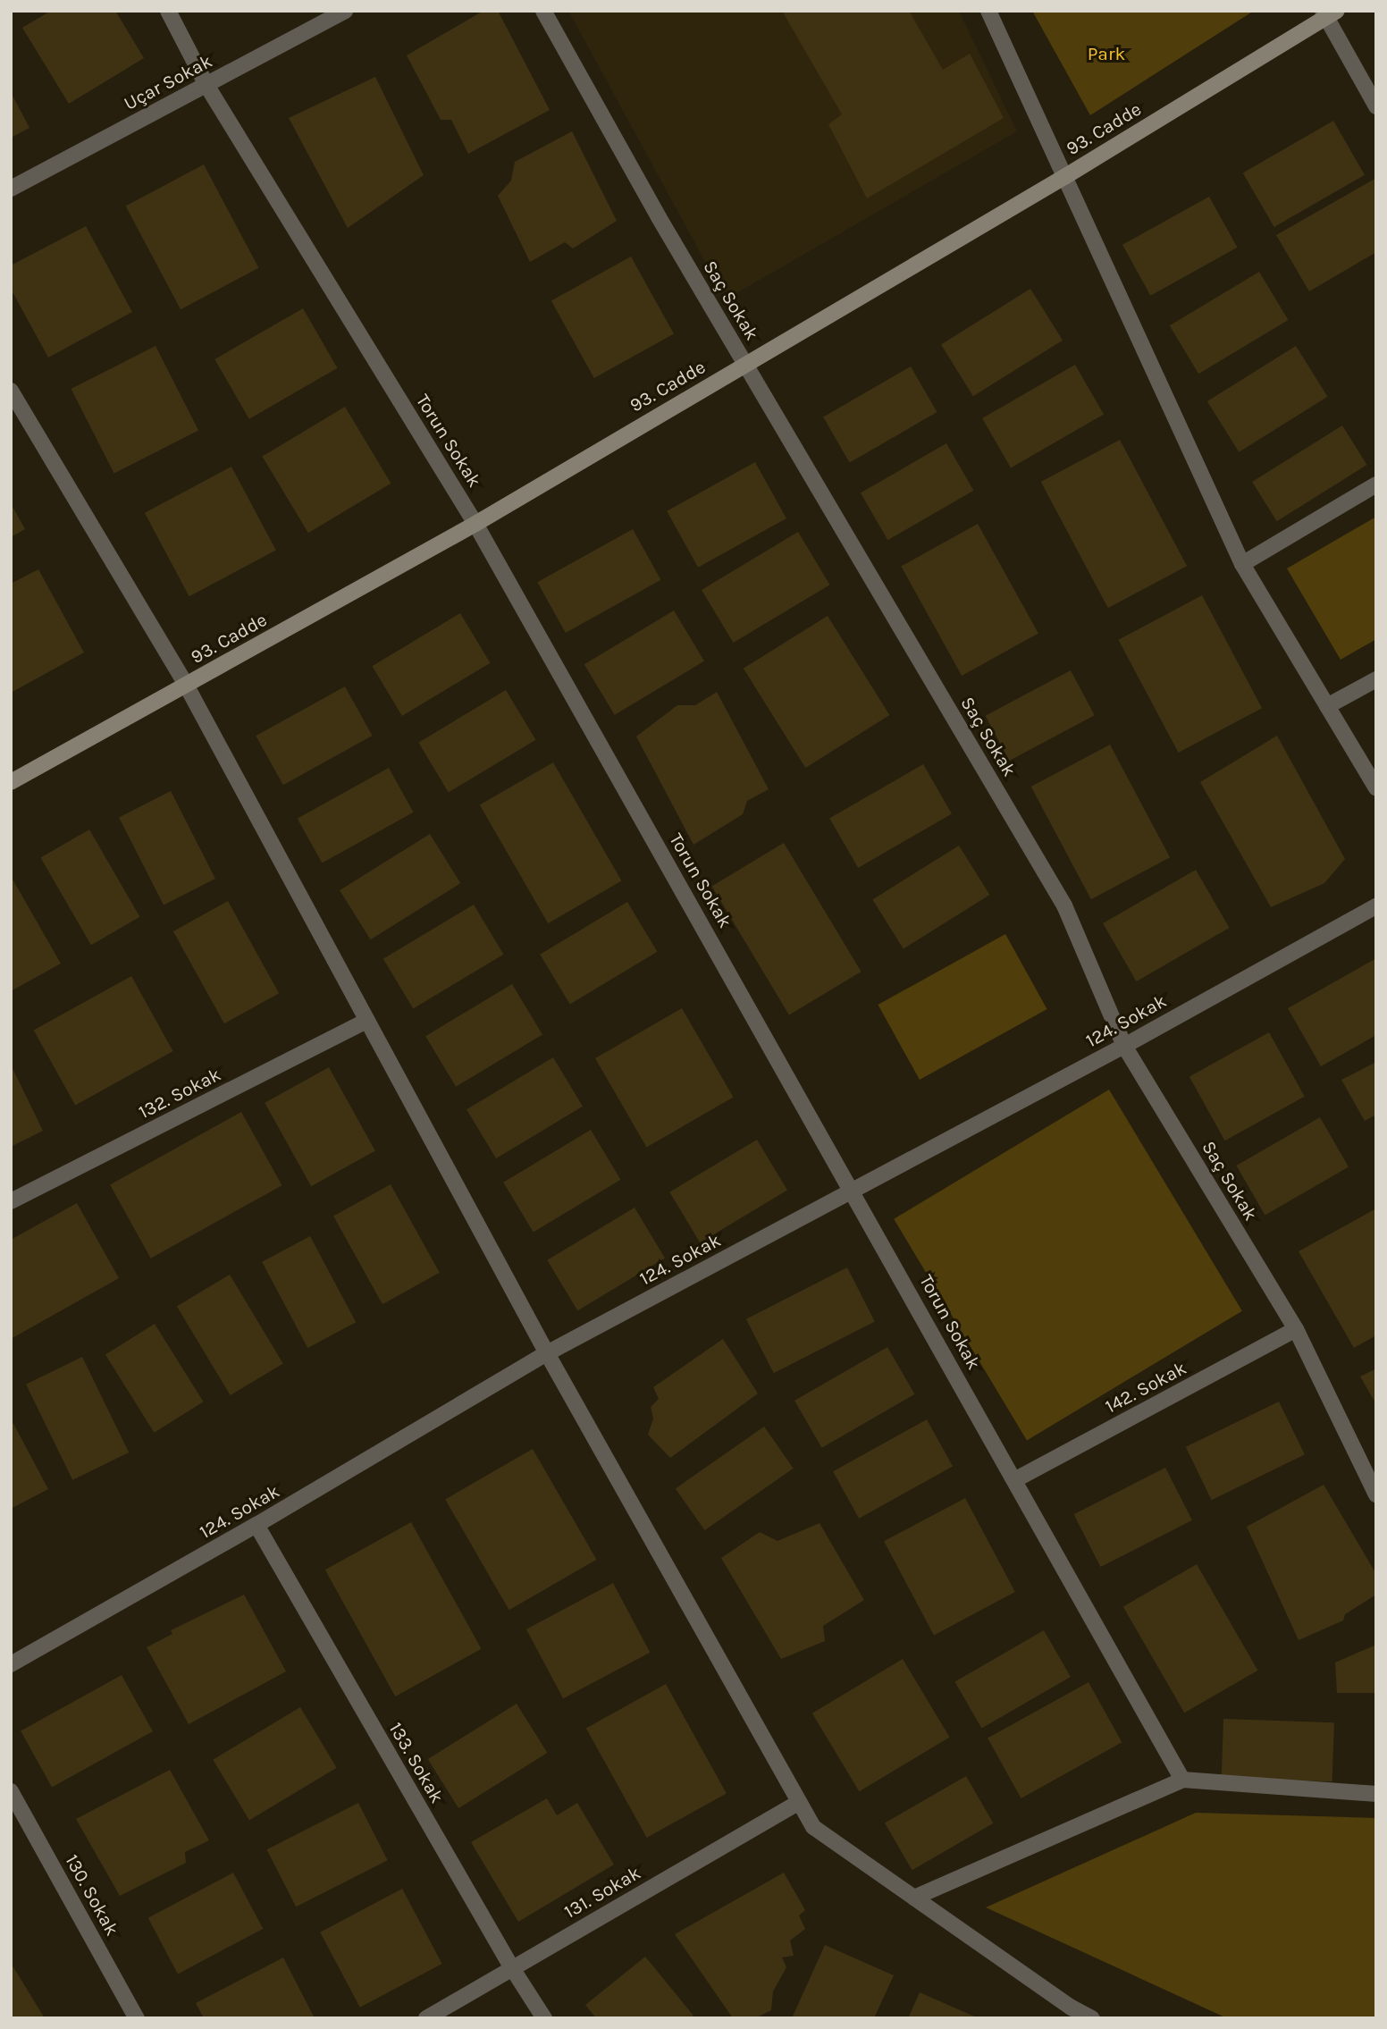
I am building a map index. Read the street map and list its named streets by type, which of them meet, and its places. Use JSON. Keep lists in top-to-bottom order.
{
  "streets": {
    "main road": ["93. Cadde"],
    "street": [
      "Uçar Sokak",
      "Saç Sokak",
      "Torun Sokak",
      "124. Sokak",
      "132. Sokak",
      "142. Sokak",
      "133. Sokak",
      "131. Sokak",
      "130. Sokak"
    ]
  },
  "crossings": [
    ["Uçar Sokak", "Torun Sokak"],
    ["93. Cadde", "Saç Sokak"],
    ["93. Cadde", "Torun Sokak"],
    ["Saç Sokak", "124. Sokak"],
    ["Saç Sokak", "142. Sokak"],
    ["Torun Sokak", "124. Sokak"],
    ["Torun Sokak", "142. Sokak"],
    ["124. Sokak", "133. Sokak"],
    ["133. Sokak", "131. Sokak"]
  ],
  "parks": ["Park"]
}
